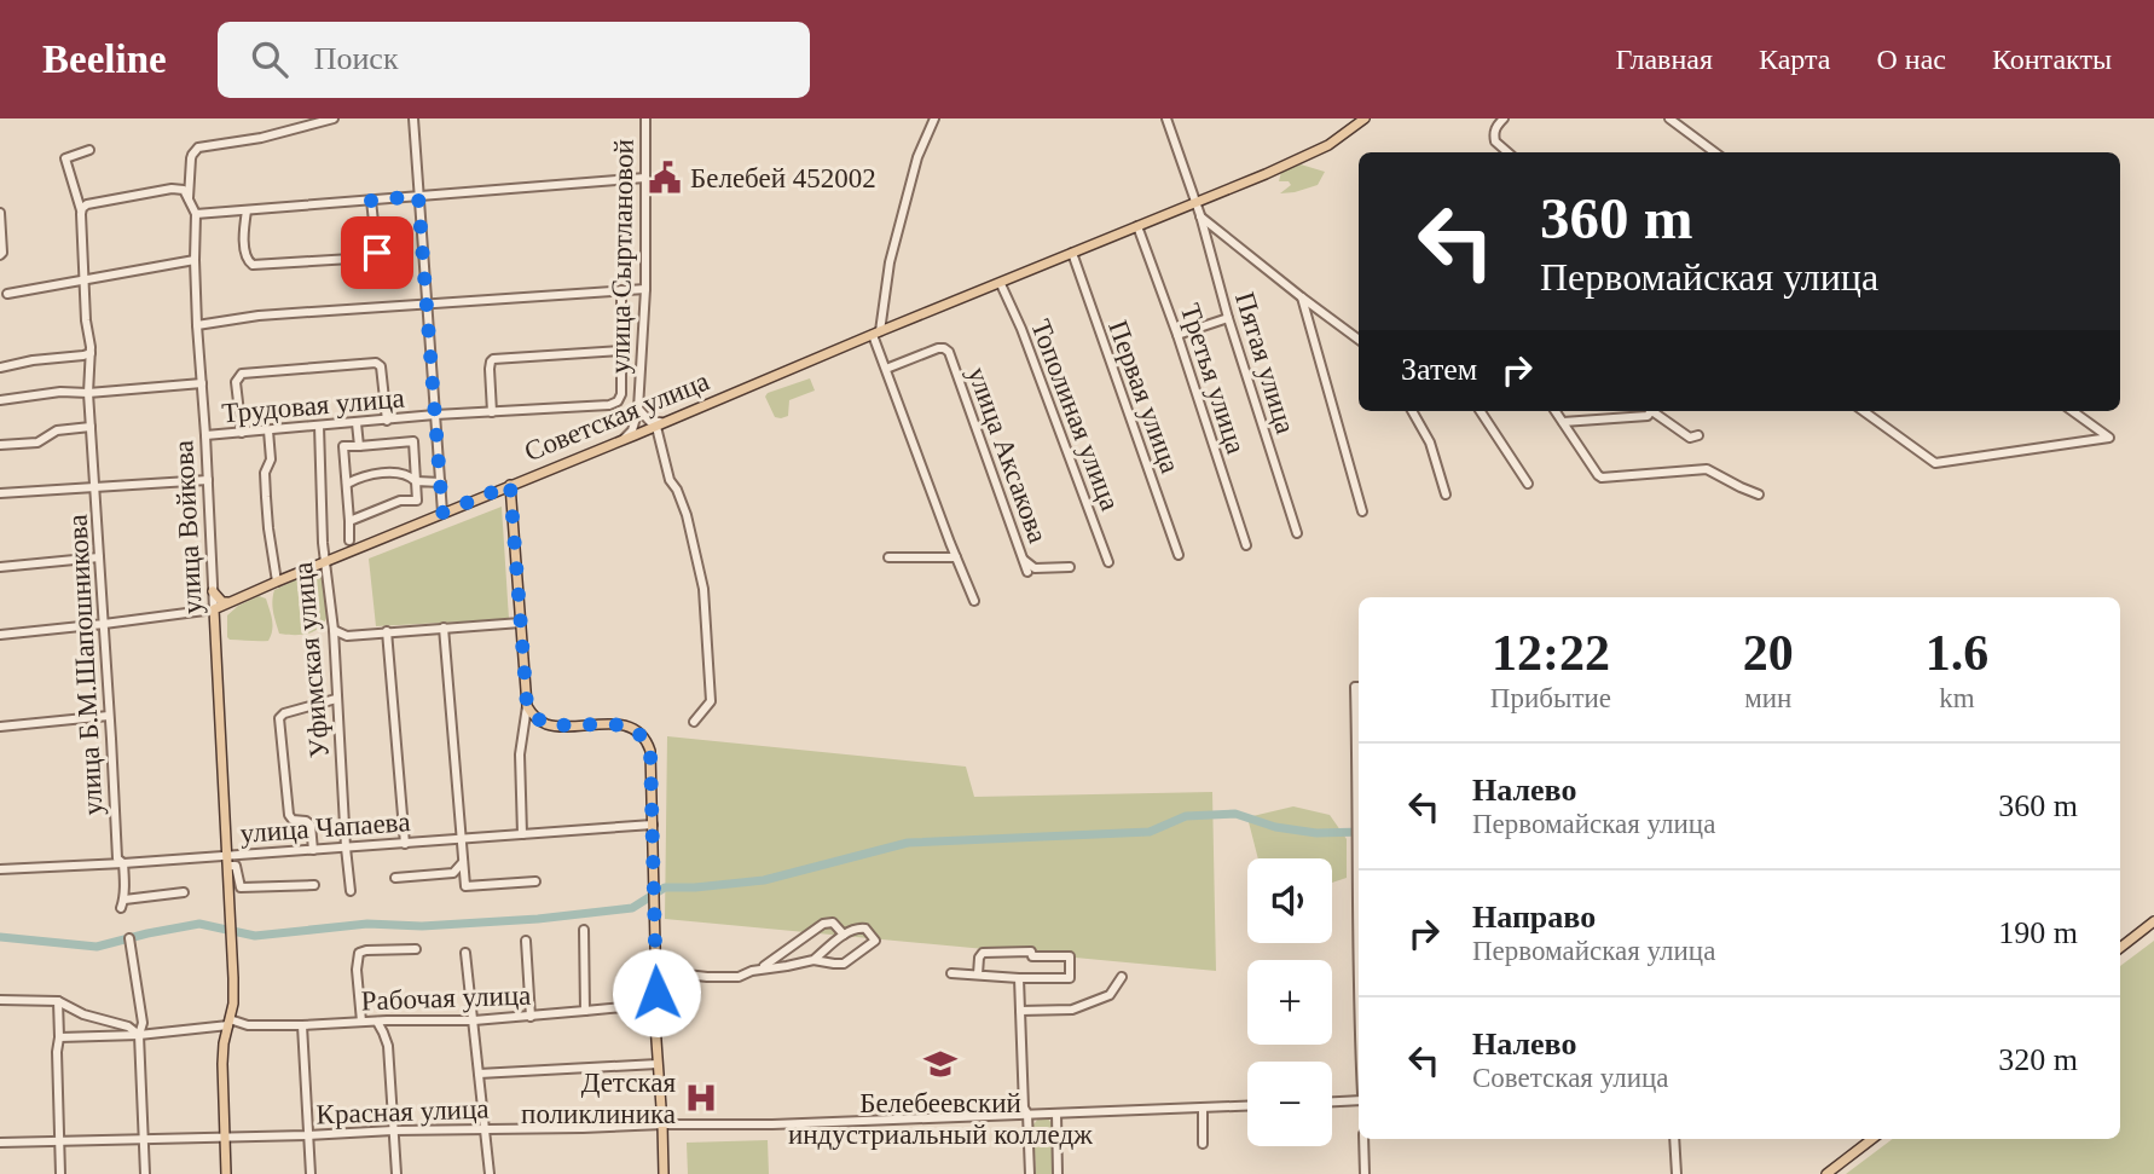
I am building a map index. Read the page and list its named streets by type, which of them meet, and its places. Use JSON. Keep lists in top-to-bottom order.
{
  "streets": {
    "main road": ["Советская улица", "улица Войкова"],
    "street": [
      "улица Сыртлановой",
      "Пятая улица",
      "Третья улица",
      "Первая улица",
      "Трудовая улица",
      "Тополиная улица",
      "улица Аксакова",
      "Уфимская улица",
      "улица Б.М.Шапошникова",
      "улица Чапаева",
      "Рабочая улица",
      "Красная улица"
    ]
  },
  "crossings": [
    ["улица Сыртлановой", "Трудовая улица"],
    ["улица Сыртлановой", "Советская улица"],
    ["Пятая улица", "Советская улица"],
    ["Третья улица", "Советская улица"],
    ["Первая улица", "Советская улица"],
    ["Трудовая улица", "улица Войкова"],
    ["Трудовая улица", "Уфимская улица"],
    ["Тополиная улица", "Советская улица"],
    ["Советская улица", "улица Войкова"],
    ["Советская улица", "Уфимская улица"],
    ["Советская улица", "улица Б.М.Шапошникова"],
    ["улица Войкова", "улица Чапаева"],
    ["улица Войкова", "Рабочая улица"],
    ["улица Войкова", "Красная улица"],
    ["Уфимская улица", "улица Чапаева"],
    ["улица Б.М.Шапошникова", "улица Чапаева"]
  ],
  "places": {
    "public building": ["Белебей 452002"],
    "school or university": ["Белебеевский индустриальный колледж"],
    "hospital": ["Детская поликлиника"]
  },
  "page": {
    "header": "Beeline",
    "search": "Поиск",
    "nav": [
      "Главная",
      "Карта",
      "О нас",
      "Контакты"
    ],
    "turn": ["360 m", "Первомайская улица"],
    "then": "Затем",
    "eta": [
      "12:22",
      "Прибытие",
      "20",
      "мин",
      "1.6",
      "km"
    ],
    "list": [
      {
        "name": "Налево",
        "note": "Первомайская улица",
        "value": "360 m"
      },
      {
        "name": "Направо",
        "note": "Первомайская улица",
        "value": "190 m"
      },
      {
        "name": "Налево",
        "note": "Советская улица",
        "value": "320 m"
      }
    ],
    "map_buttons": ["+", "−"]
  }
}
